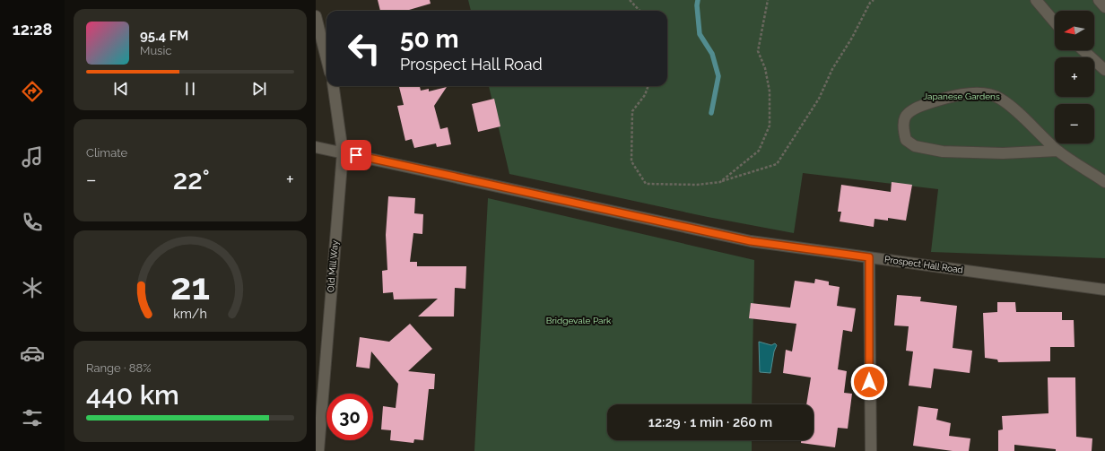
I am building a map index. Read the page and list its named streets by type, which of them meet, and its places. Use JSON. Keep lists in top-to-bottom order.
{
  "streets": {
    "street": ["Prospect Hall Road", "Old Mill Way"]
  },
  "crossings": [
    ["Prospect Hall Road", "Old Mill Way"]
  ],
  "parks": ["Japanese Gardens", "Bridgevale Park"],
  "north": "left",
  "page": {
    "tabs": "12:28",
    "map_buttons": ["+", "−"],
    "turn": ["50 m", "Prospect Hall Road"],
    "song": ["95.4 FM", "Music"],
    "tile": [
      "Climate",
      ["Range · 88%", "440 km"]
    ],
    "heat": ["−", "22°", "+"],
    "limit": "30",
    "trip": "12:29 · 1 min · 260 m",
    "gauge": ["21", "km/h"]
  }
}
